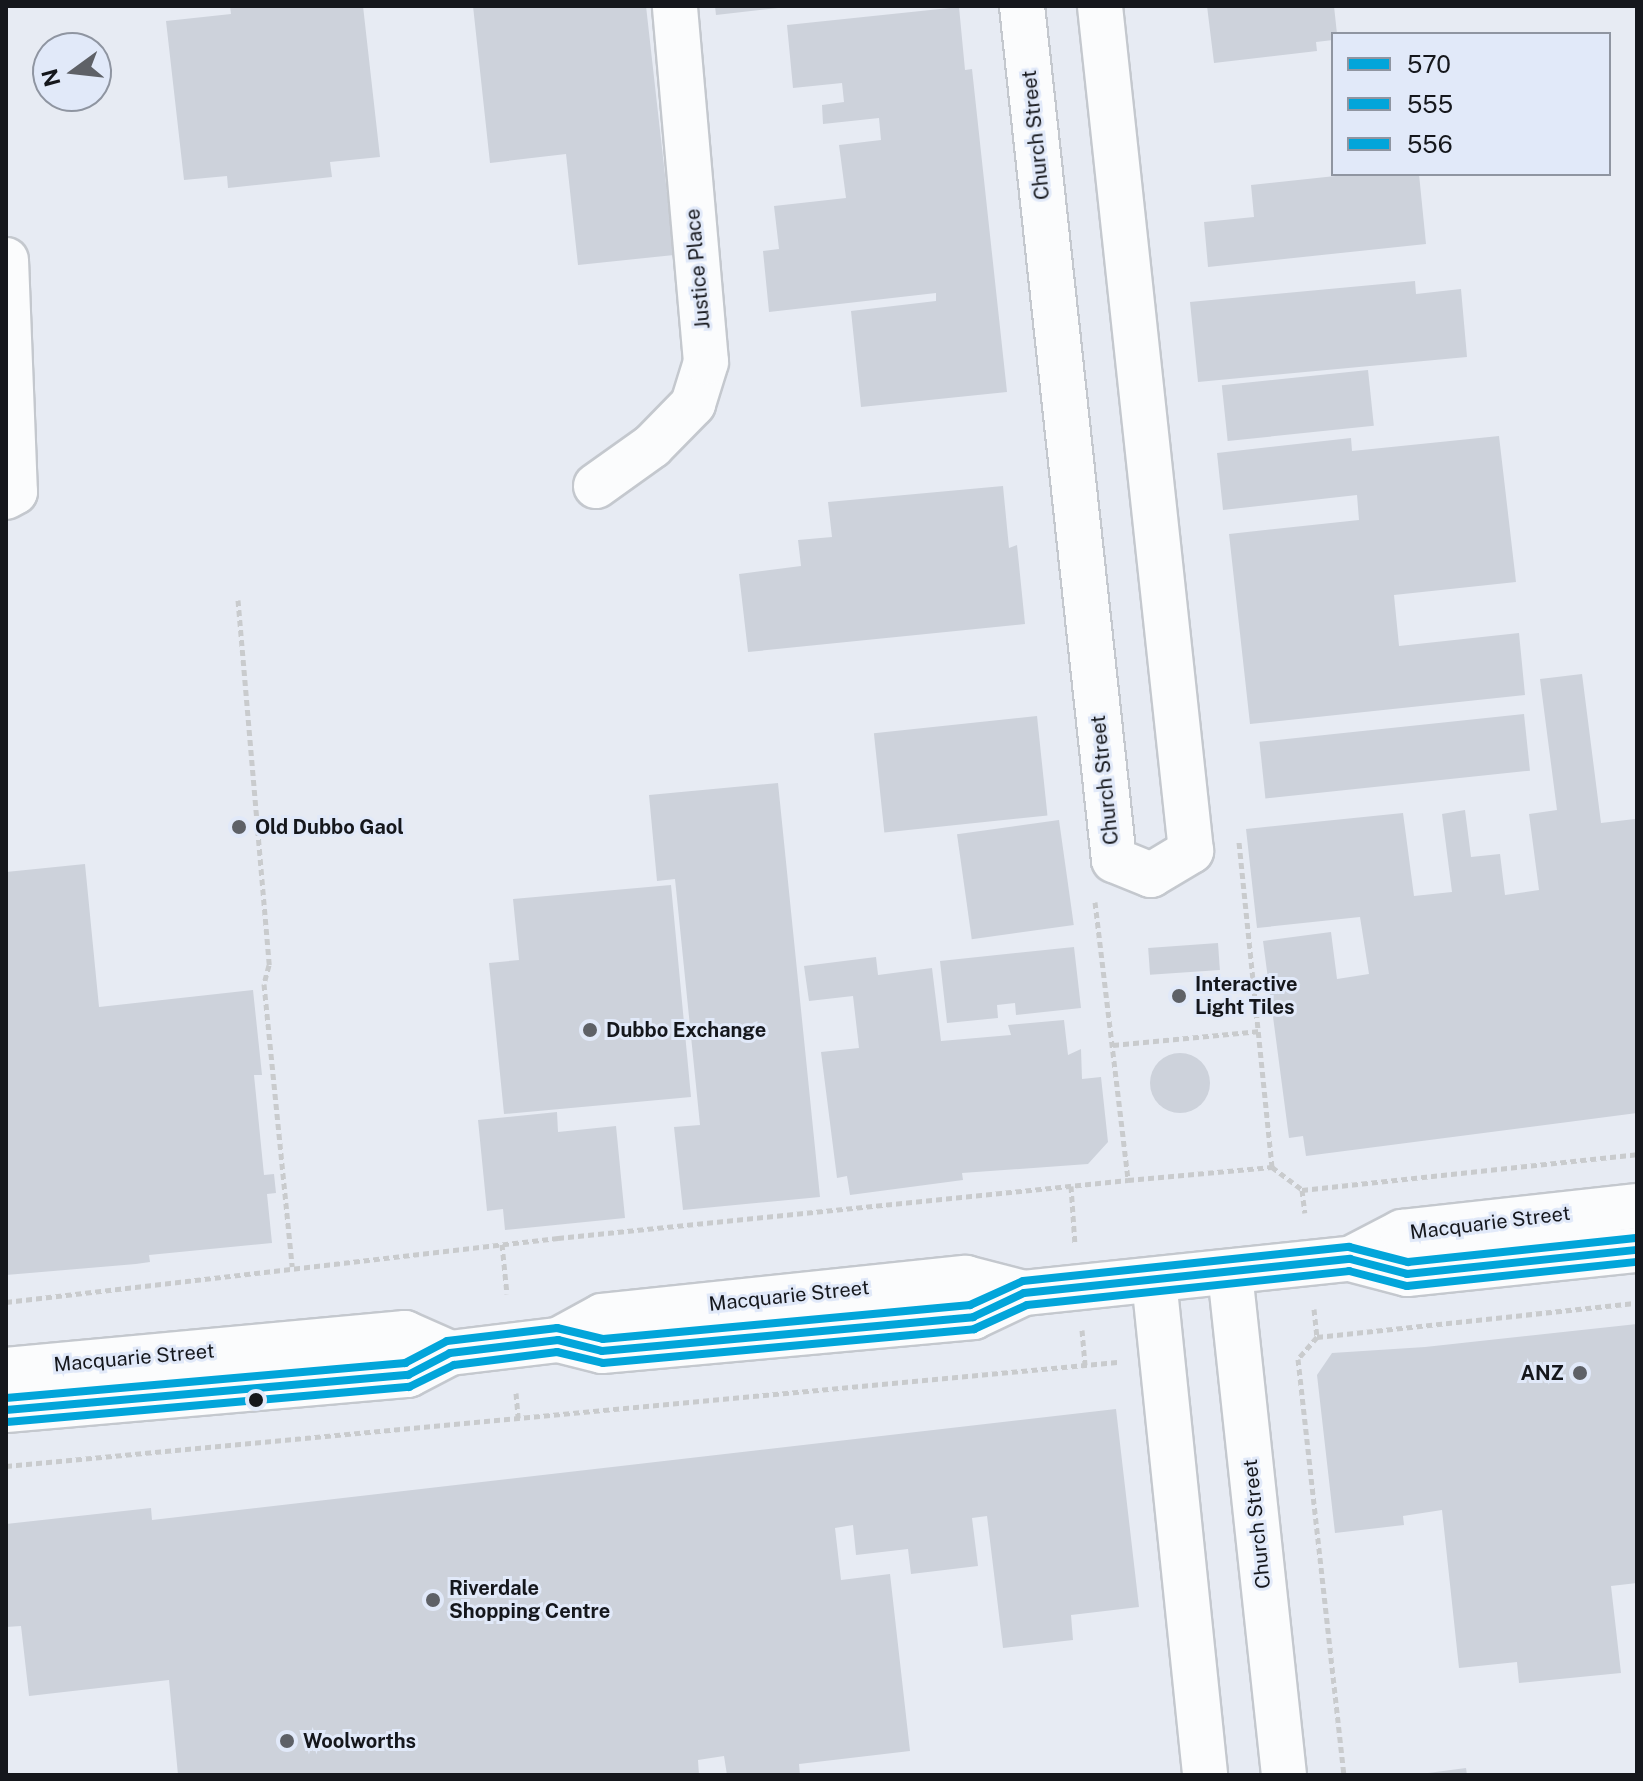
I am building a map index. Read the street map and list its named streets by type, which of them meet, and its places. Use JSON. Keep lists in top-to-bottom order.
{
  "streets": {
    "street": ["Church Street", "Justice Place", "Macquarie Street"]
  },
  "crossings": [
    ["Church Street", "Macquarie Street"]
  ],
  "places": [
    "Old Dubbo Gaol",
    "Interactive Light Tiles",
    "Dubbo Exchange",
    "ANZ",
    "Riverdale Shopping Centre",
    "Woolworths"
  ],
  "lines": ["transit line 556", "transit line 570", "transit line 555"],
  "legend": ["570", "555", "556"],
  "north": "left"
}
